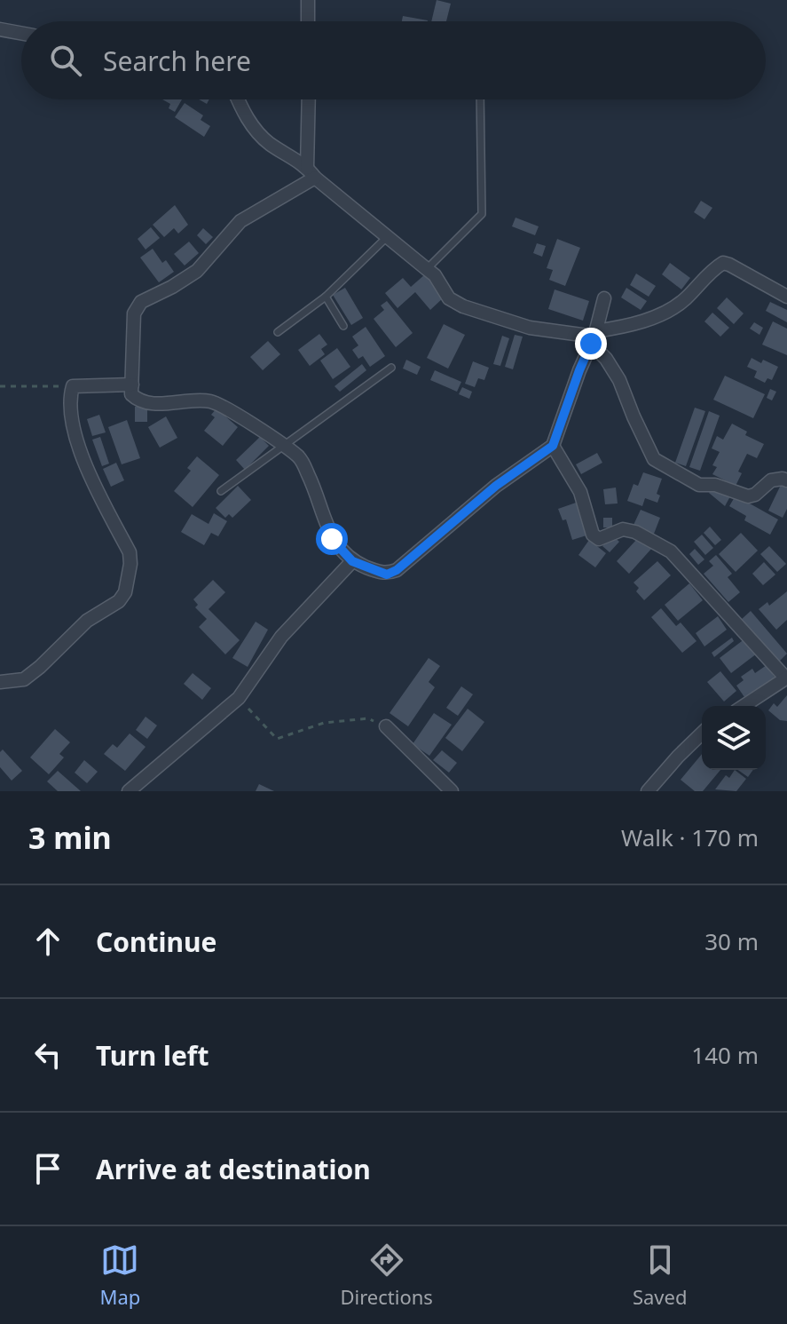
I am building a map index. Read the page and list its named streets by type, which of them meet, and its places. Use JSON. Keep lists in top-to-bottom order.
{
  "page": {
    "search": "Search here",
    "heading": ["3 min", "Walk · 170 m"],
    "list": [
      ["Continue", "30 m"],
      ["Turn left", "140 m"],
      "Arrive at destination"
    ],
    "nav": ["Map", "Directions", "Saved"]
  }
}
